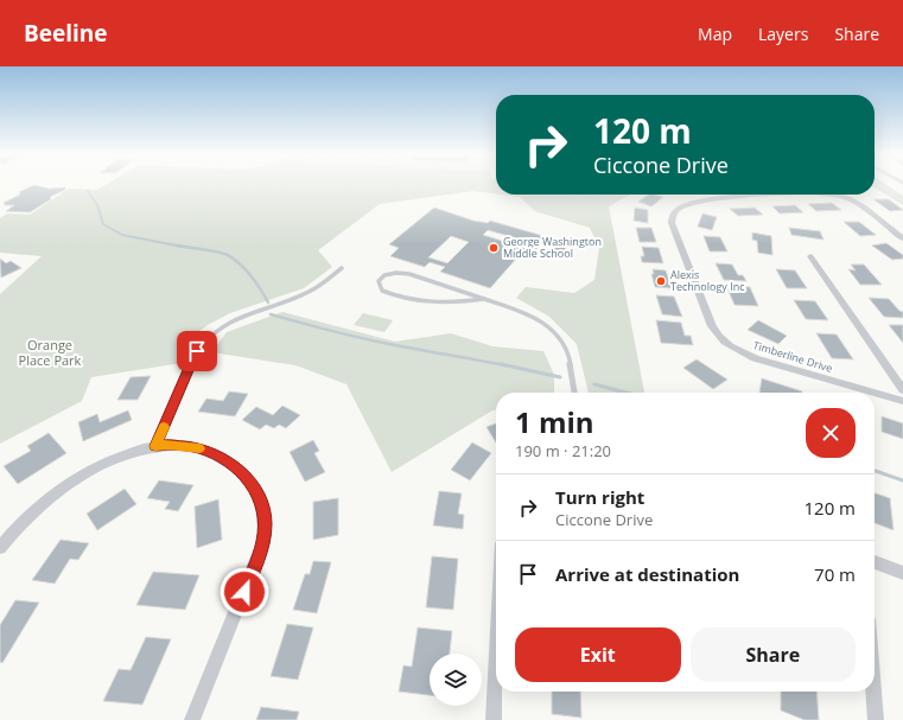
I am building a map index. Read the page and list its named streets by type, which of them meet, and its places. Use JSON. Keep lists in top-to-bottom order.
{
  "streets": {
    "street": ["Timberline Drive"]
  },
  "parks": ["Orange Place Park"],
  "places": ["George Washington Middle School", "Alexis Technology Inc"],
  "page": {
    "header": "Beeline",
    "nav": ["Map", "Layers", "Share"],
    "turn": ["120 m", "Ciccone Drive"],
    "heading": ["1 min", "190 m · 21:20"],
    "list": [
      {
        "name": "Turn right",
        "note": "Ciccone Drive",
        "value": "120 m"
      },
      {
        "name": "Arrive at destination",
        "value": "70 m"
      }
    ],
    "buttons": ["Exit", "Share"]
  }
}
